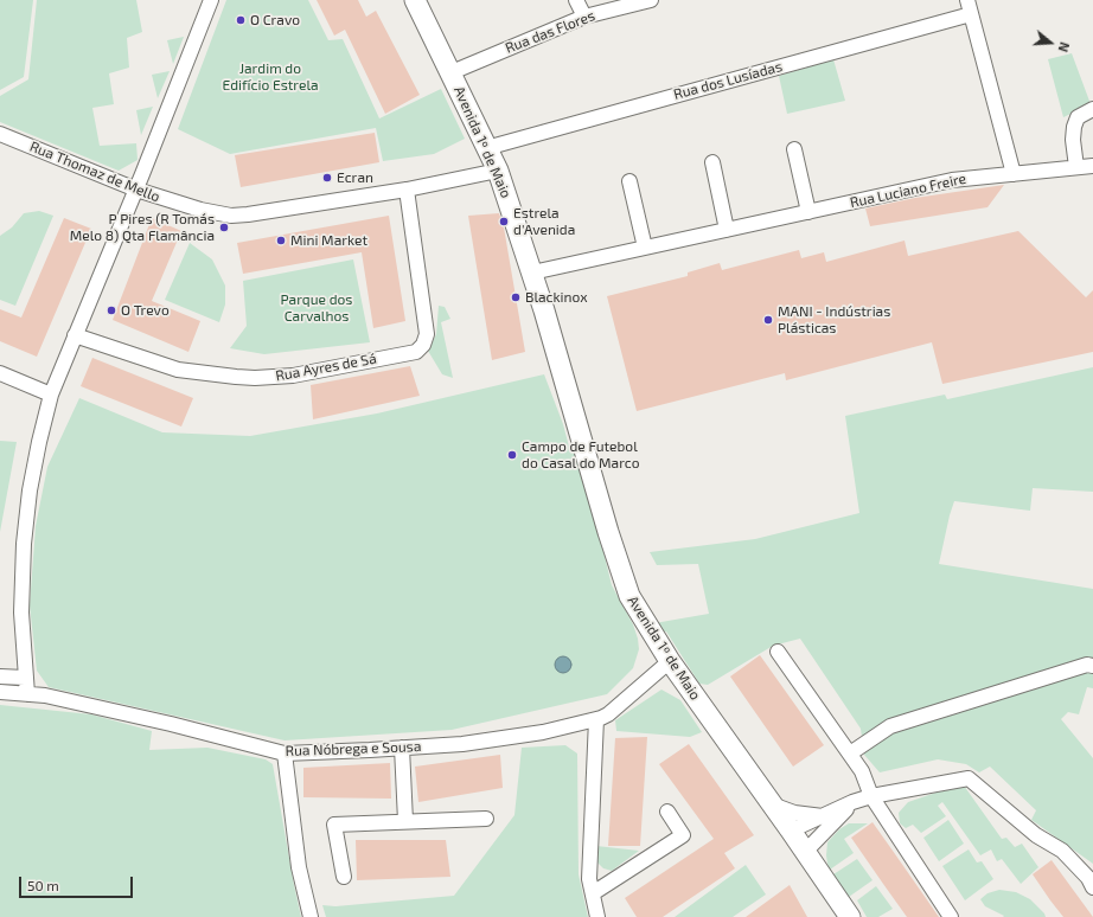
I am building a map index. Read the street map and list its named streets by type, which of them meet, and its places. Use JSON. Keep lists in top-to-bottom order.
{
  "streets": {
    "street": [
      "Rua das Flores",
      "Rua dos Lusíadas",
      "Avenida 1º de Maio",
      "Rua Thomaz de Mello",
      "Rua Luciano Freire",
      "Rua Ayres de Sá",
      "Rua Nóbrega e Sousa"
    ]
  },
  "crossings": [
    ["Rua das Flores", "Avenida 1º de Maio"],
    ["Rua dos Lusíadas", "Avenida 1º de Maio"],
    ["Avenida 1º de Maio", "Rua Thomaz de Mello"],
    ["Avenida 1º de Maio", "Rua Luciano Freire"],
    ["Avenida 1º de Maio", "Rua Nóbrega e Sousa"],
    ["Rua Thomaz de Mello", "Rua Ayres de Sá"]
  ],
  "parks": ["Jardim do Edifício Estrela", "Parque dos Carvalhos"],
  "places": [
    "O Cravo",
    "Ecran",
    "Estrela d'Avenida",
    "P Pires (R Tomás Melo 8) Qta Flamância",
    "Mini Market",
    "Blackinox",
    "O Trevo",
    "MANI - Indústrias Plásticas",
    "Campo de Futebol do Casal do Marco"
  ],
  "scale_bar": "50 m",
  "north": "right"
}
